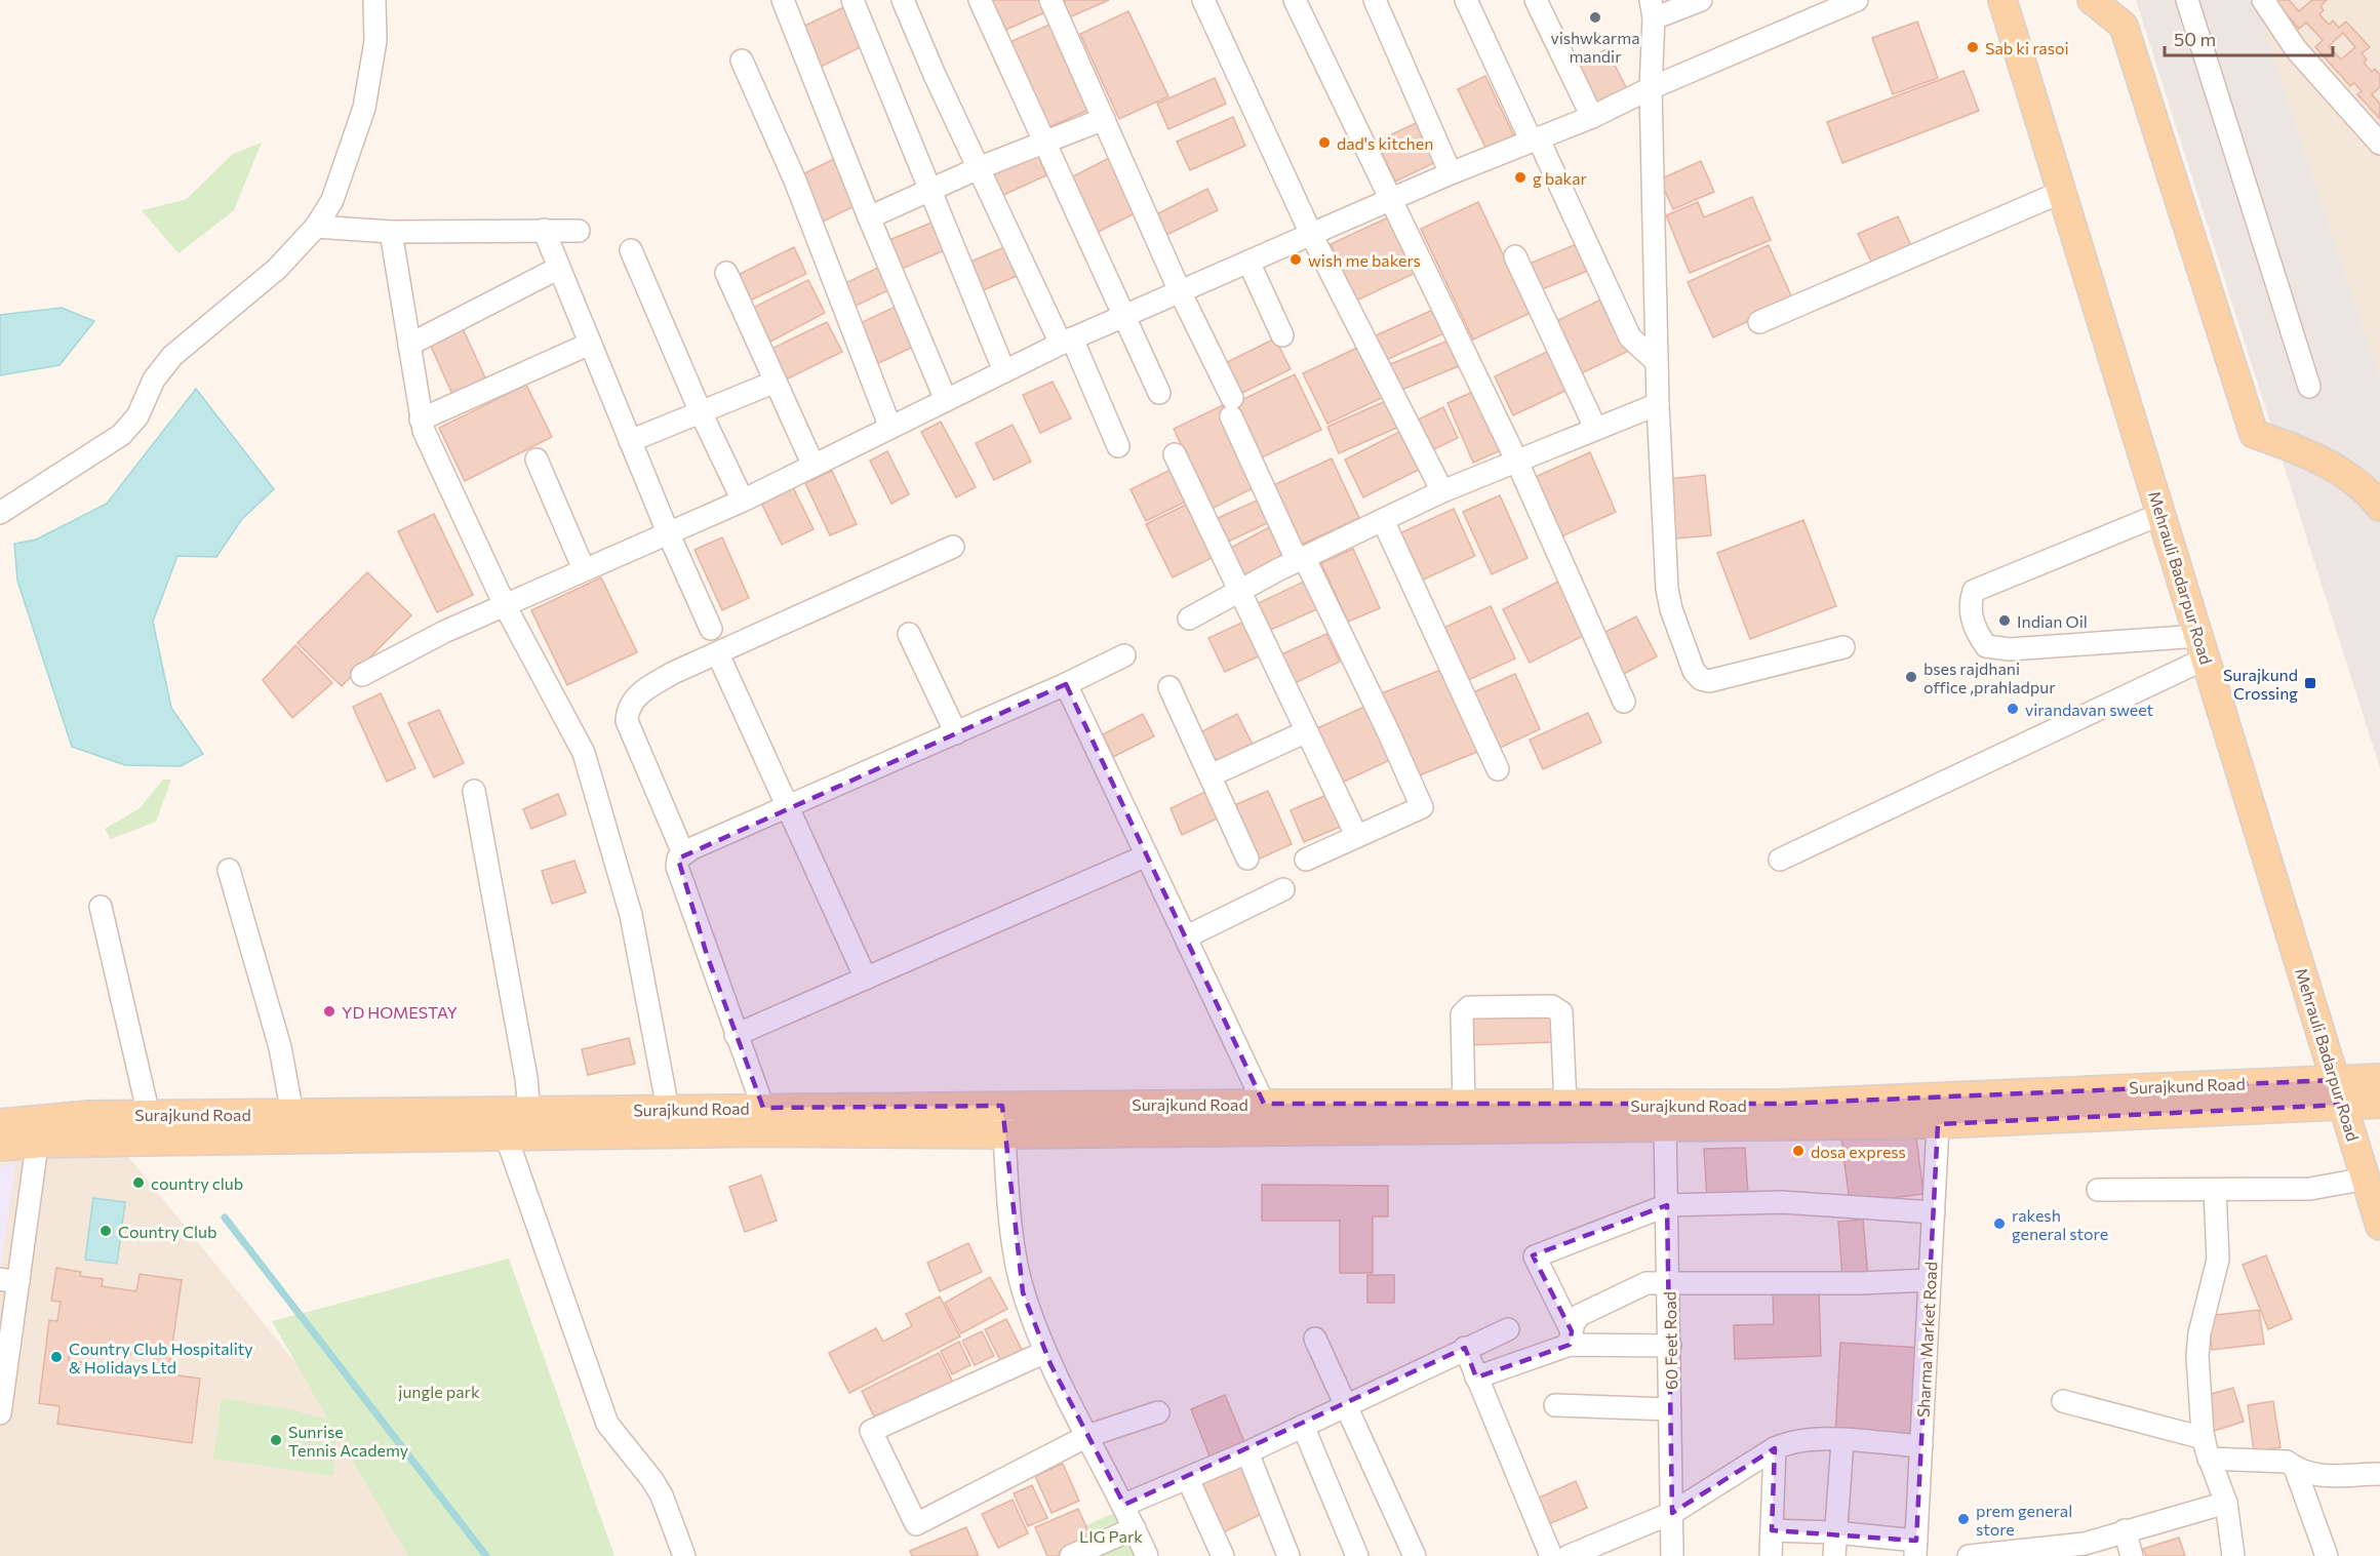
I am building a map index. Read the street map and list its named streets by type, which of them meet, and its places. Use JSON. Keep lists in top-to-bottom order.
{
  "streets": {
    "main road": ["Mehrauli Badarpur Road", "Surajkund Road"],
    "street": ["Sharma Market Road", "60 Feet Road"]
  },
  "crossings": [
    ["Mehrauli Badarpur Road", "Surajkund Road"],
    ["Surajkund Road", "Sharma Market Road"],
    ["Surajkund Road", "60 Feet Road"]
  ],
  "parks": ["jungle park", "LIG Park"],
  "places": {
    "other": [
      "vishwkarma mandir",
      "Sab ki rasoi",
      "dad's kitchen",
      "g bakar",
      "wish me bakers",
      "Indian Oil",
      "bses rajdhani office ,prahladpur",
      "virandavan sweet",
      "YD HOMESTAY",
      "dosa express",
      "country club",
      "rakesh general store",
      "Country Club",
      "Country Club Hospitality & Holidays Ltd",
      "Sunrise Tennis Academy",
      "prem general store"
    ],
    "transit": ["Surajkund Crossing"]
  },
  "scale_bar": "50 m"
}
